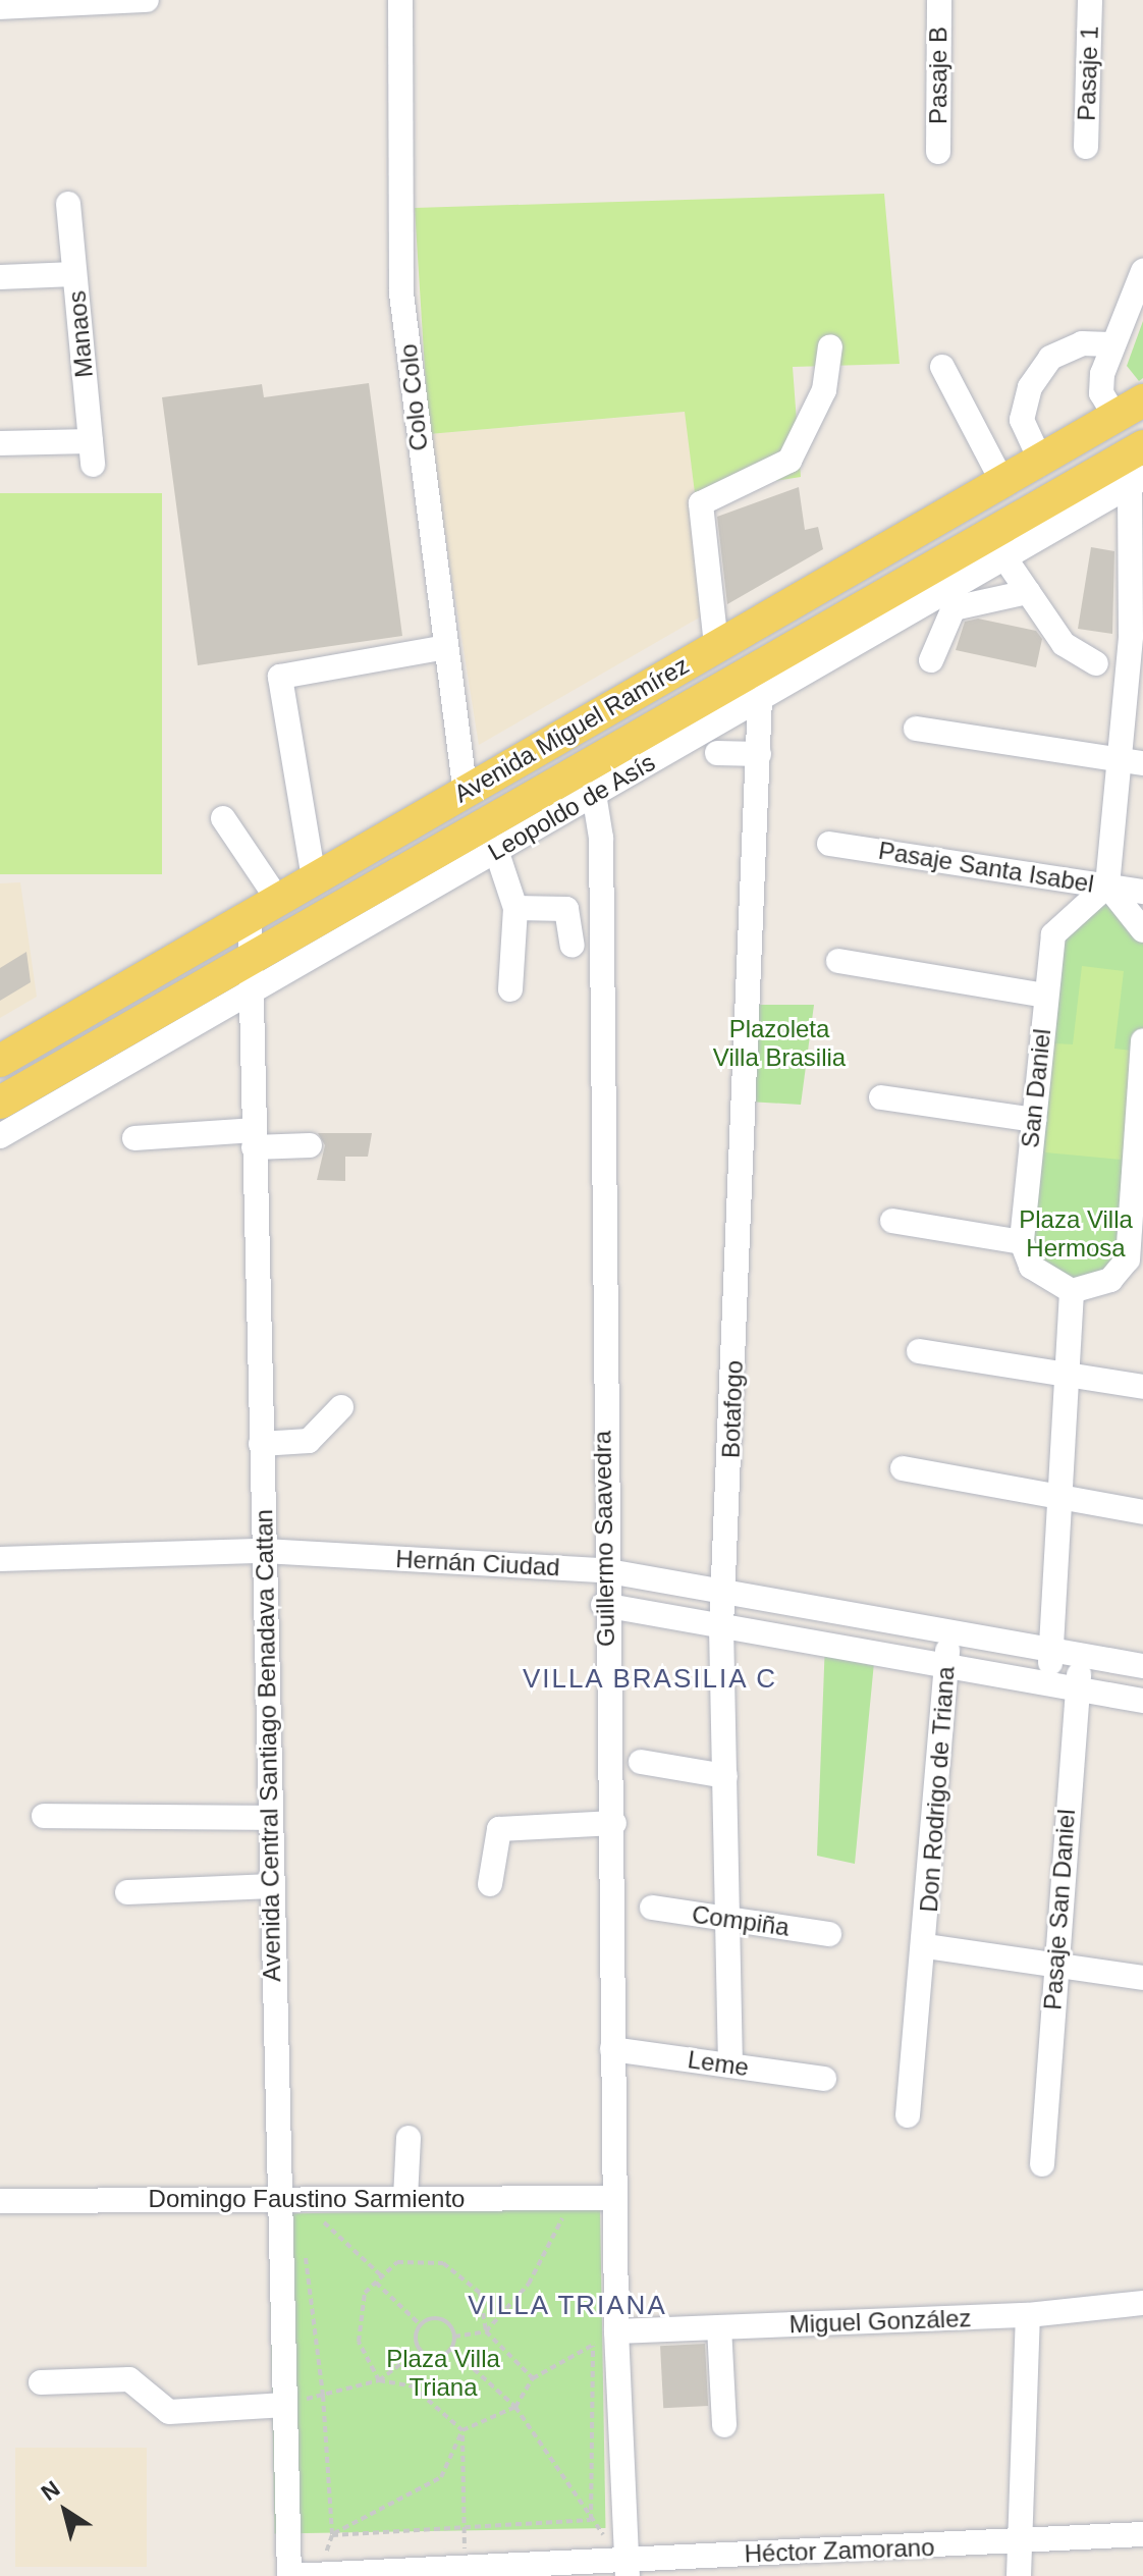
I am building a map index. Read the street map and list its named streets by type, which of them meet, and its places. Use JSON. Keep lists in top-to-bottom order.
{
  "streets": {
    "main road": ["Avenida Miguel Ramírez"],
    "street": [
      "Pasaje 1",
      "Pasaje B",
      "Manaos",
      "Colo Colo",
      "Leopoldo de Asís",
      "Pasaje Santa Isabel",
      "San Daniel",
      "Botafogo",
      "Guillermo Saavedra",
      "Hernán Ciudad",
      "Avenida Central Santiago Benadava Cattan",
      "Don Rodrigo de Triana",
      "Pasaje San Daniel",
      "Compiña",
      "Leme",
      "Domingo Faustino Sarmiento",
      "Miguel González",
      "Héctor Zamorano"
    ]
  },
  "crossings": [
    ["Colo Colo", "Avenida Miguel Ramírez"],
    ["Avenida Miguel Ramírez", "Avenida Central Santiago Benadava Cattan"],
    ["Leopoldo de Asís", "Botafogo"],
    ["Leopoldo de Asís", "Guillermo Saavedra"],
    ["Leopoldo de Asís", "Avenida Central Santiago Benadava Cattan"],
    ["Pasaje Santa Isabel", "San Daniel"],
    ["Botafogo", "Hernán Ciudad"],
    ["Botafogo", "Compiña"],
    ["Botafogo", "Leme"],
    ["Guillermo Saavedra", "Hernán Ciudad"],
    ["Guillermo Saavedra", "Leme"],
    ["Guillermo Saavedra", "Domingo Faustino Sarmiento"],
    ["Guillermo Saavedra", "Miguel González"],
    ["Guillermo Saavedra", "Héctor Zamorano"],
    ["Hernán Ciudad", "Avenida Central Santiago Benadava Cattan"],
    ["Hernán Ciudad", "Don Rodrigo de Triana"],
    ["Hernán Ciudad", "Pasaje San Daniel"],
    ["Avenida Central Santiago Benadava Cattan", "Domingo Faustino Sarmiento"],
    ["Avenida Central Santiago Benadava Cattan", "Héctor Zamorano"],
    ["Don Rodrigo de Triana", "Pasaje San Daniel"]
  ],
  "districts": ["VILLA BRASILIA C", "VILLA TRIANA"],
  "parks": ["Plazoleta Villa Brasilia", "Plaza Villa Hermosa", "Plaza Villa Triana"],
  "north": "top left"
}
